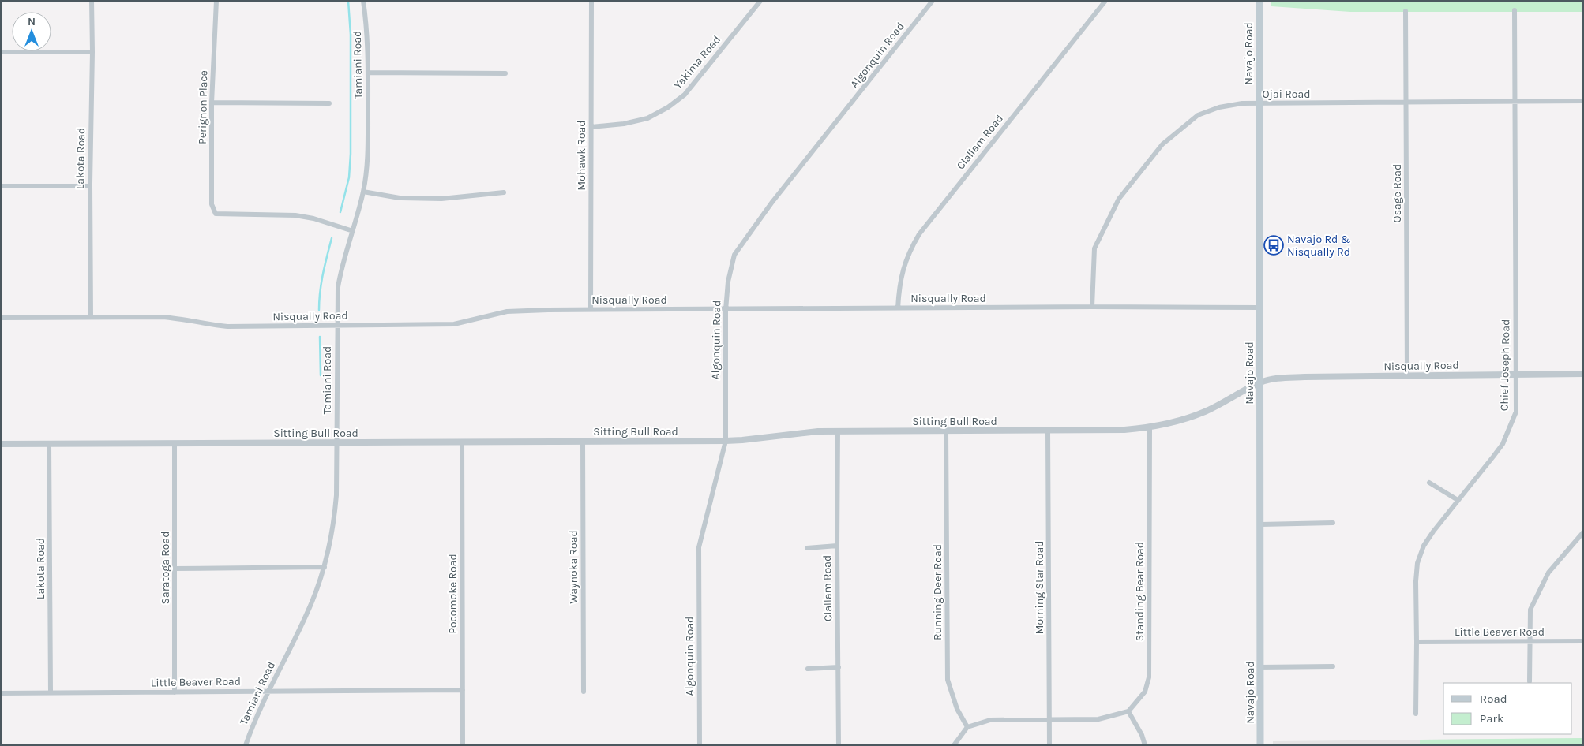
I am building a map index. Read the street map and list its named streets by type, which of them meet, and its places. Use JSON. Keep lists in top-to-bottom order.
{
  "streets": {
    "main road": ["Navajo Road"],
    "street": [
      "Algonquin Road",
      "Yakima Road",
      "Tamiani Road",
      "Ojai Road",
      "Perignon Place",
      "Clallam Road",
      "Mohawk Road",
      "Lakota Road",
      "Osage Road",
      "Nisqually Road",
      "Chief Joseph Road",
      "Sitting Bull Road",
      "Waynoka Road",
      "Saratoga Road",
      "Morning Star Road",
      "Standing Bear Road",
      "Running Deer Road",
      "Pocomoke Road",
      "Little Beaver Road"
    ]
  },
  "crossings": [
    ["Navajo Road", "Ojai Road"],
    ["Navajo Road", "Nisqually Road"],
    ["Navajo Road", "Sitting Bull Road"],
    ["Algonquin Road", "Nisqually Road"],
    ["Algonquin Road", "Sitting Bull Road"],
    ["Yakima Road", "Mohawk Road"],
    ["Tamiani Road", "Perignon Place"],
    ["Tamiani Road", "Nisqually Road"],
    ["Tamiani Road", "Sitting Bull Road"],
    ["Tamiani Road", "Little Beaver Road"],
    ["Ojai Road", "Osage Road"],
    ["Ojai Road", "Nisqually Road"],
    ["Ojai Road", "Chief Joseph Road"],
    ["Clallam Road", "Nisqually Road"],
    ["Clallam Road", "Sitting Bull Road"],
    ["Mohawk Road", "Nisqually Road"],
    ["Lakota Road", "Nisqually Road"],
    ["Lakota Road", "Sitting Bull Road"],
    ["Lakota Road", "Little Beaver Road"],
    ["Osage Road", "Nisqually Road"],
    ["Nisqually Road", "Chief Joseph Road"],
    ["Nisqually Road", "Sitting Bull Road"],
    ["Chief Joseph Road", "Little Beaver Road"],
    ["Sitting Bull Road", "Waynoka Road"],
    ["Sitting Bull Road", "Saratoga Road"],
    ["Sitting Bull Road", "Morning Star Road"],
    ["Sitting Bull Road", "Standing Bear Road"],
    ["Sitting Bull Road", "Running Deer Road"],
    ["Sitting Bull Road", "Pocomoke Road"],
    ["Saratoga Road", "Little Beaver Road"],
    ["Pocomoke Road", "Little Beaver Road"]
  ],
  "places": {
    "bus stop": ["Navajo Rd & Nisqually Rd"]
  },
  "legend": ["Road", "Park"],
  "north": "top"
}
